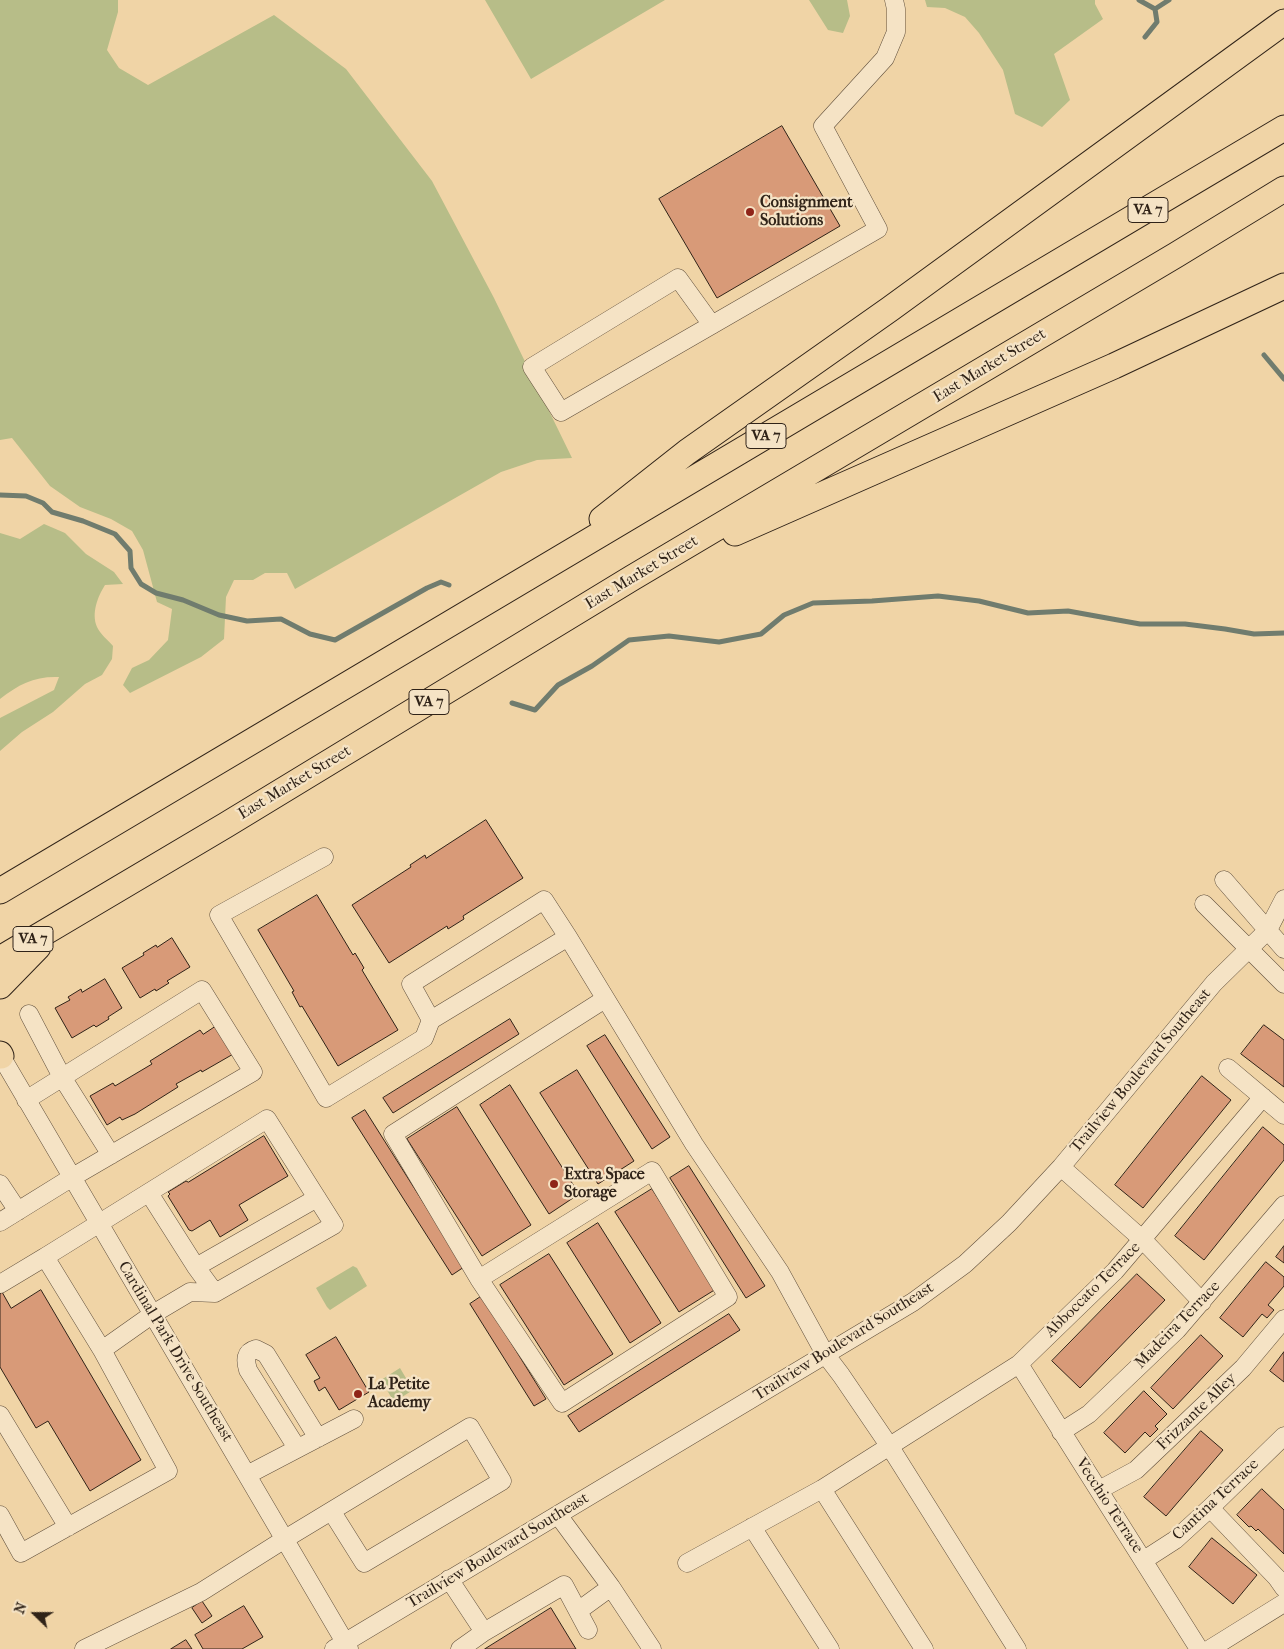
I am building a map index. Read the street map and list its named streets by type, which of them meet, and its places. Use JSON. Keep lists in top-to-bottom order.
{
  "streets": {
    "highway": ["VA 7", "East Market Street"],
    "street": [
      "Trailview Boulevard Southeast",
      "Abboccato Terrace",
      "Madeira Terrace",
      "Cardinal Park Drive Southeast",
      "Frizzante Alley",
      "Cantina Terrace",
      "Vecchio Terrace"
    ]
  },
  "crossings": [
    ["Trailview Boulevard Southeast", "Cardinal Park Drive Southeast"],
    ["Abboccato Terrace", "Vecchio Terrace"],
    ["Madeira Terrace", "Vecchio Terrace"],
    ["Frizzante Alley", "Vecchio Terrace"],
    ["Cantina Terrace", "Vecchio Terrace"]
  ],
  "places": ["Consignment Solutions", "Extra Space Storage", "La Petite Academy"],
  "north": "left"
}
